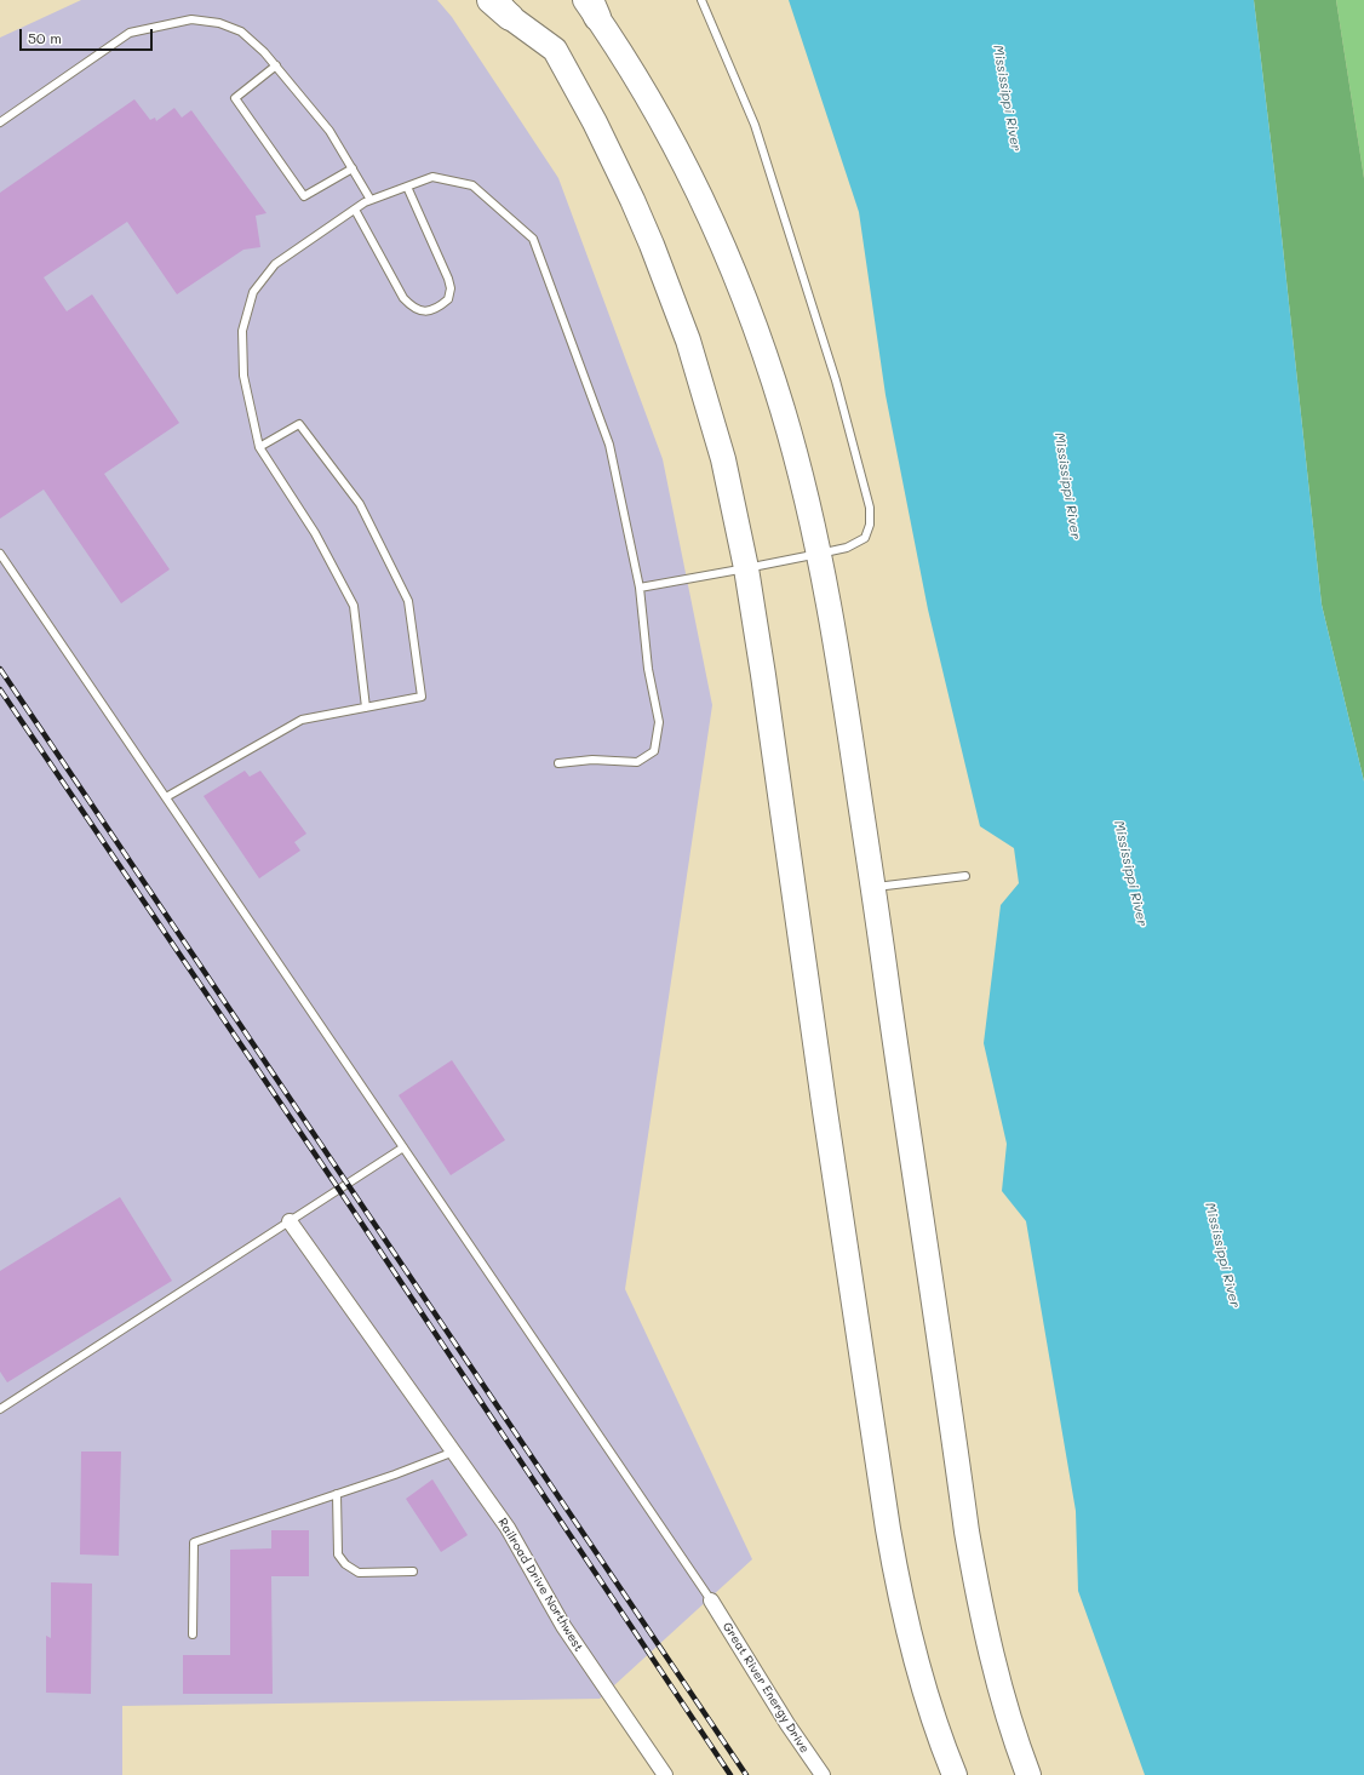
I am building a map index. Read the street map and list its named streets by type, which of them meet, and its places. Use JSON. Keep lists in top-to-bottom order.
{
  "streets": {
    "street": ["Railroad Drive Northwest", "Great River Energy Drive"]
  },
  "water": ["Mississippi River"],
  "scale_bar": "50 m"
}
